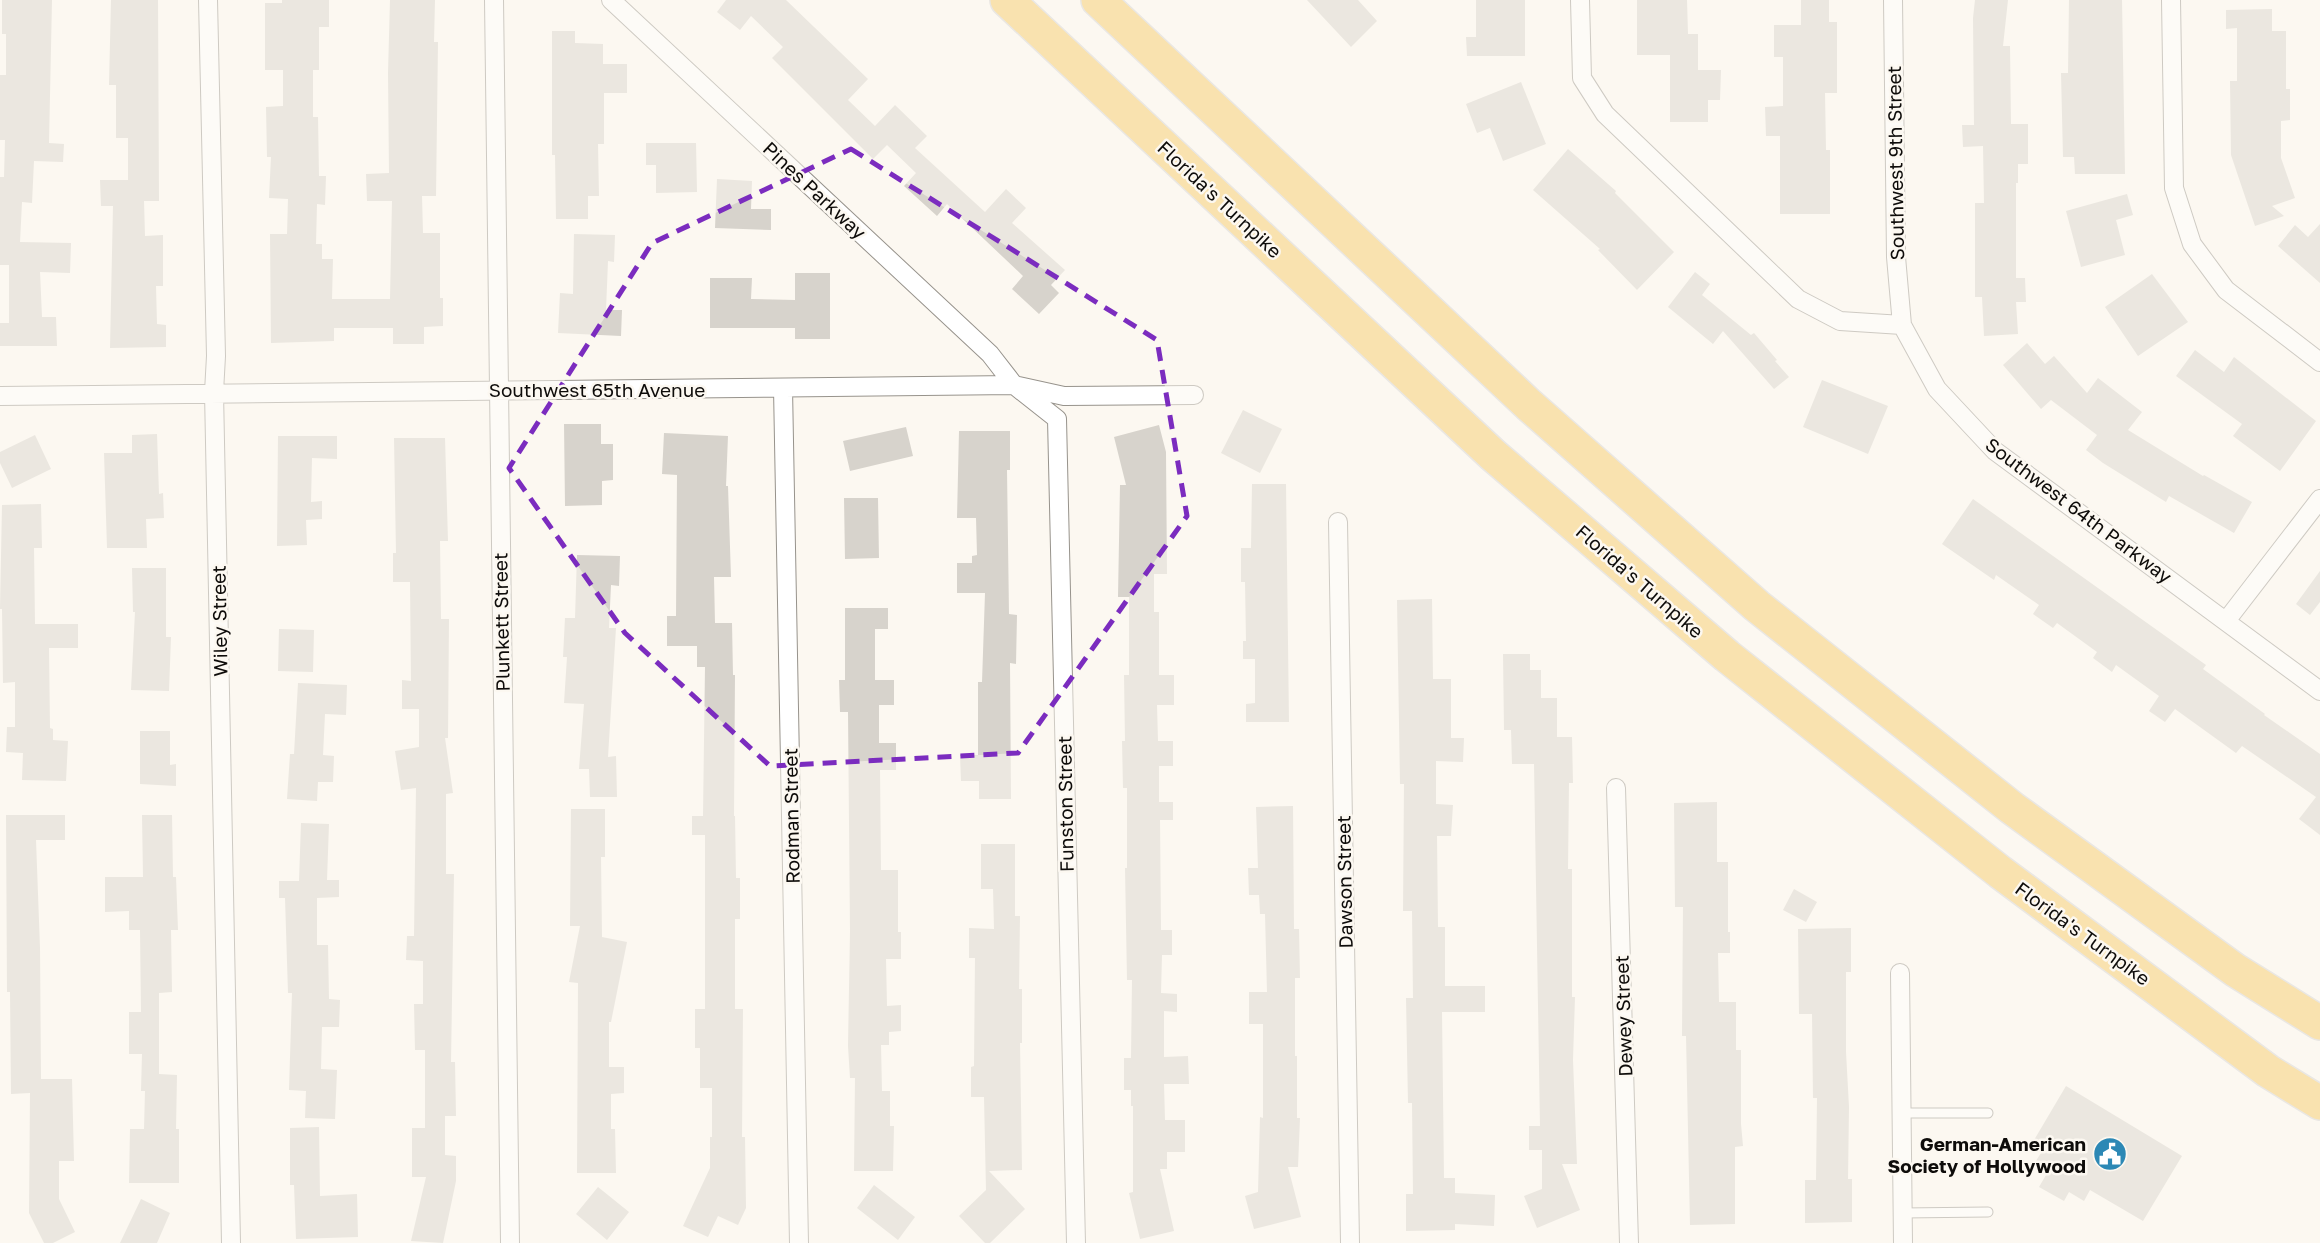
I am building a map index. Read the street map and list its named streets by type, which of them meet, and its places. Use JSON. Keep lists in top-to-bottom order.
{
  "streets": {
    "highway": ["Florida's Turnpike"],
    "street": [
      "Southwest 9th Street",
      "Pines Parkway",
      "Southwest 65th Avenue",
      "Southwest 64th Parkway",
      "Wiley Street",
      "Plunkett Street",
      "Funston Street",
      "Rodman Street",
      "Dawson Street",
      "Dewey Street"
    ]
  },
  "crossings": [
    ["Southwest 9th Street", "Southwest 64th Parkway"],
    ["Pines Parkway", "Southwest 65th Avenue"],
    ["Pines Parkway", "Funston Street"],
    ["Southwest 65th Avenue", "Wiley Street"],
    ["Southwest 65th Avenue", "Plunkett Street"],
    ["Southwest 65th Avenue", "Funston Street"],
    ["Southwest 65th Avenue", "Rodman Street"]
  ],
  "places": {
    "public building": ["German-American Society of Hollywood"]
  }
}
